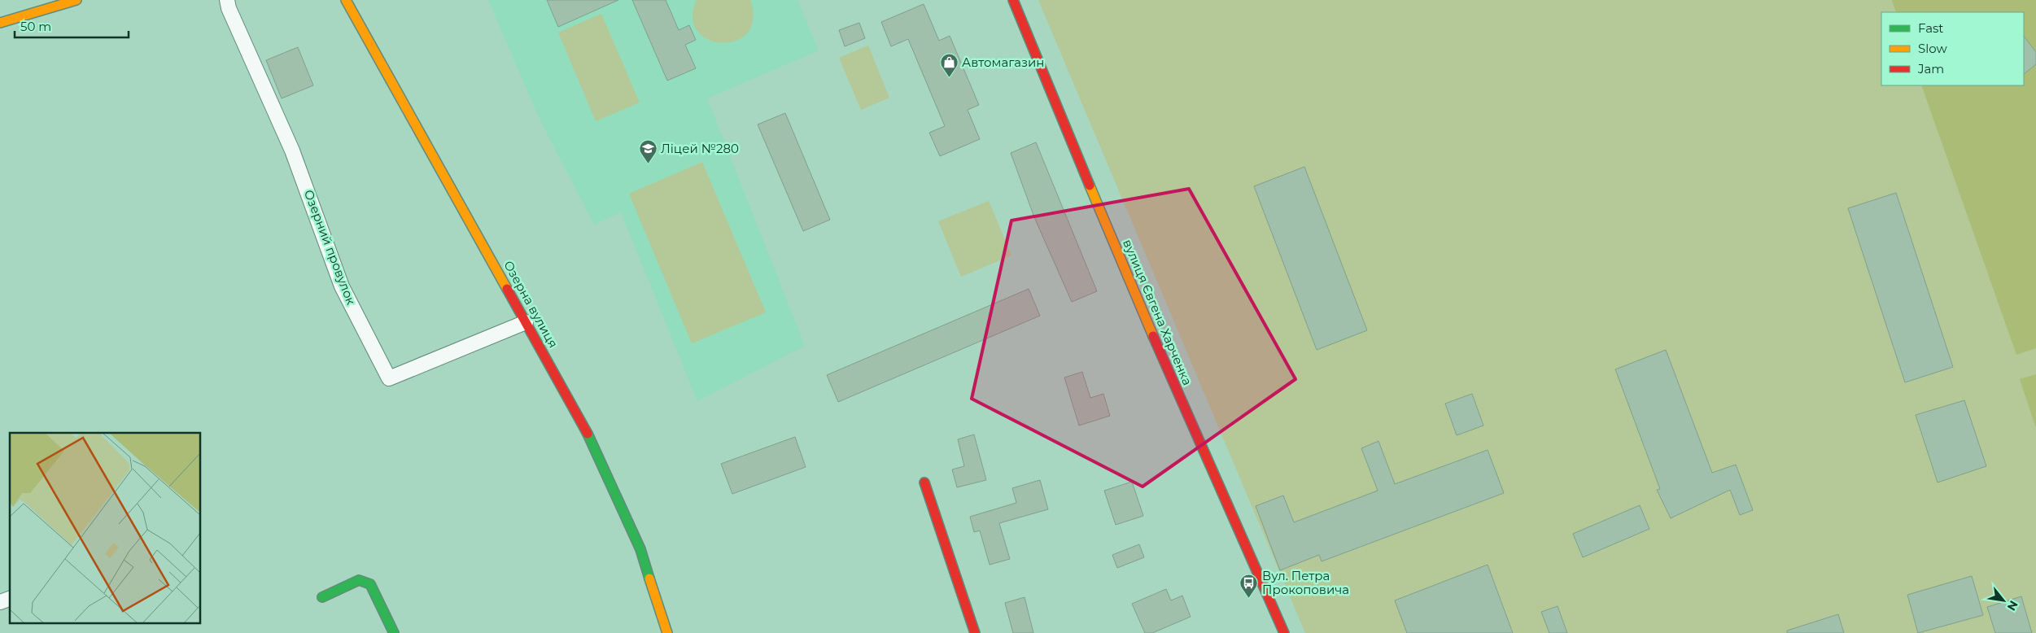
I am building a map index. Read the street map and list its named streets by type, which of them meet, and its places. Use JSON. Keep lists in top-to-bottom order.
{
  "streets": {
    "street": ["Озерний провулок", "Озерна вулиця", "вулиця Євгена Харченка"]
  },
  "crossings": [
    ["Озерний провулок", "Озерна вулиця"]
  ],
  "places": {
    "shop": ["Автомагазин"],
    "school or university": ["Ліцей №280"],
    "bus stop": ["Вул. Петра Прокоповича"]
  },
  "legend": ["Fast", "Slow", "Jam"],
  "scale_bar": "50 m",
  "north": "bottom right"
}
